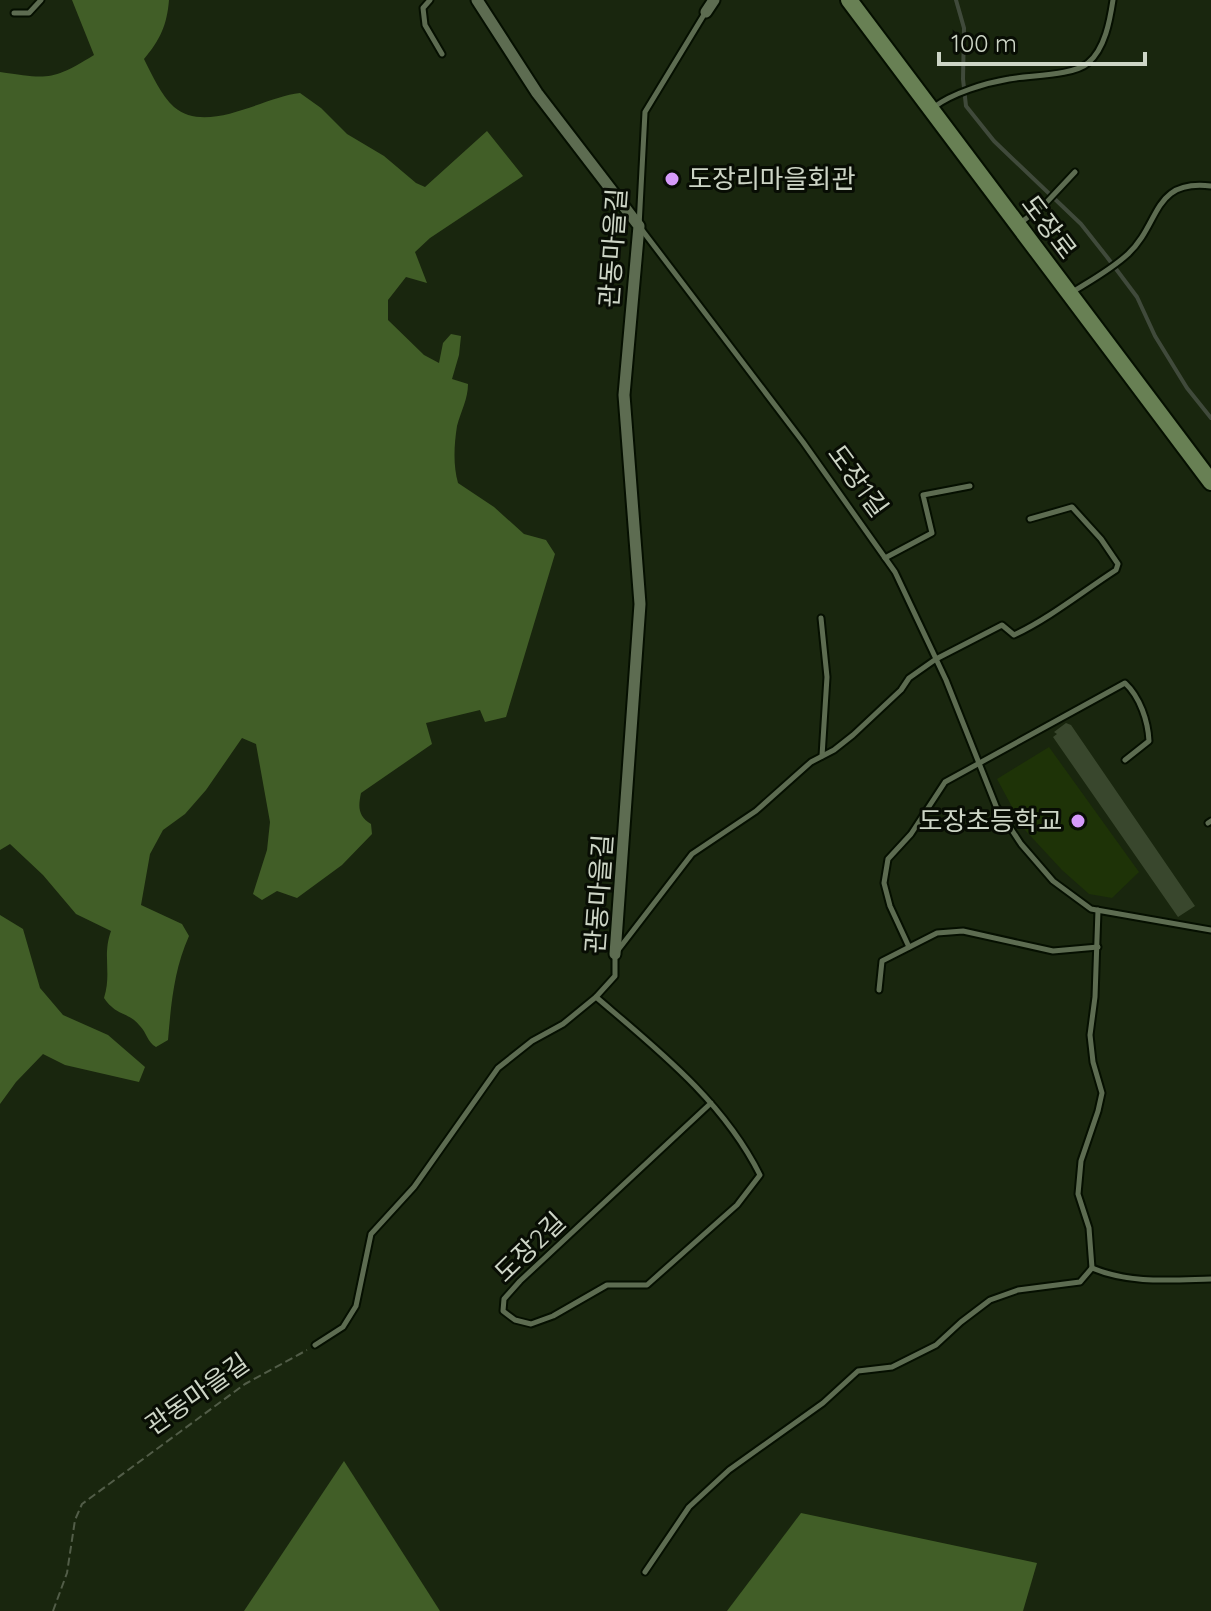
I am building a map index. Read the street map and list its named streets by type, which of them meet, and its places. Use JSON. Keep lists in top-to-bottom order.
{
  "streets": {
    "street": ["도장로", "관동마을길", "도장1길"],
    "lane": ["도장2길"]
  },
  "crossings": [
    ["관동마을길", "도장1길"],
    ["관동마을길", "도장2길"]
  ],
  "places": ["도장리마을회관", "도장초등학교"],
  "scale_bar": "100 m"
}
